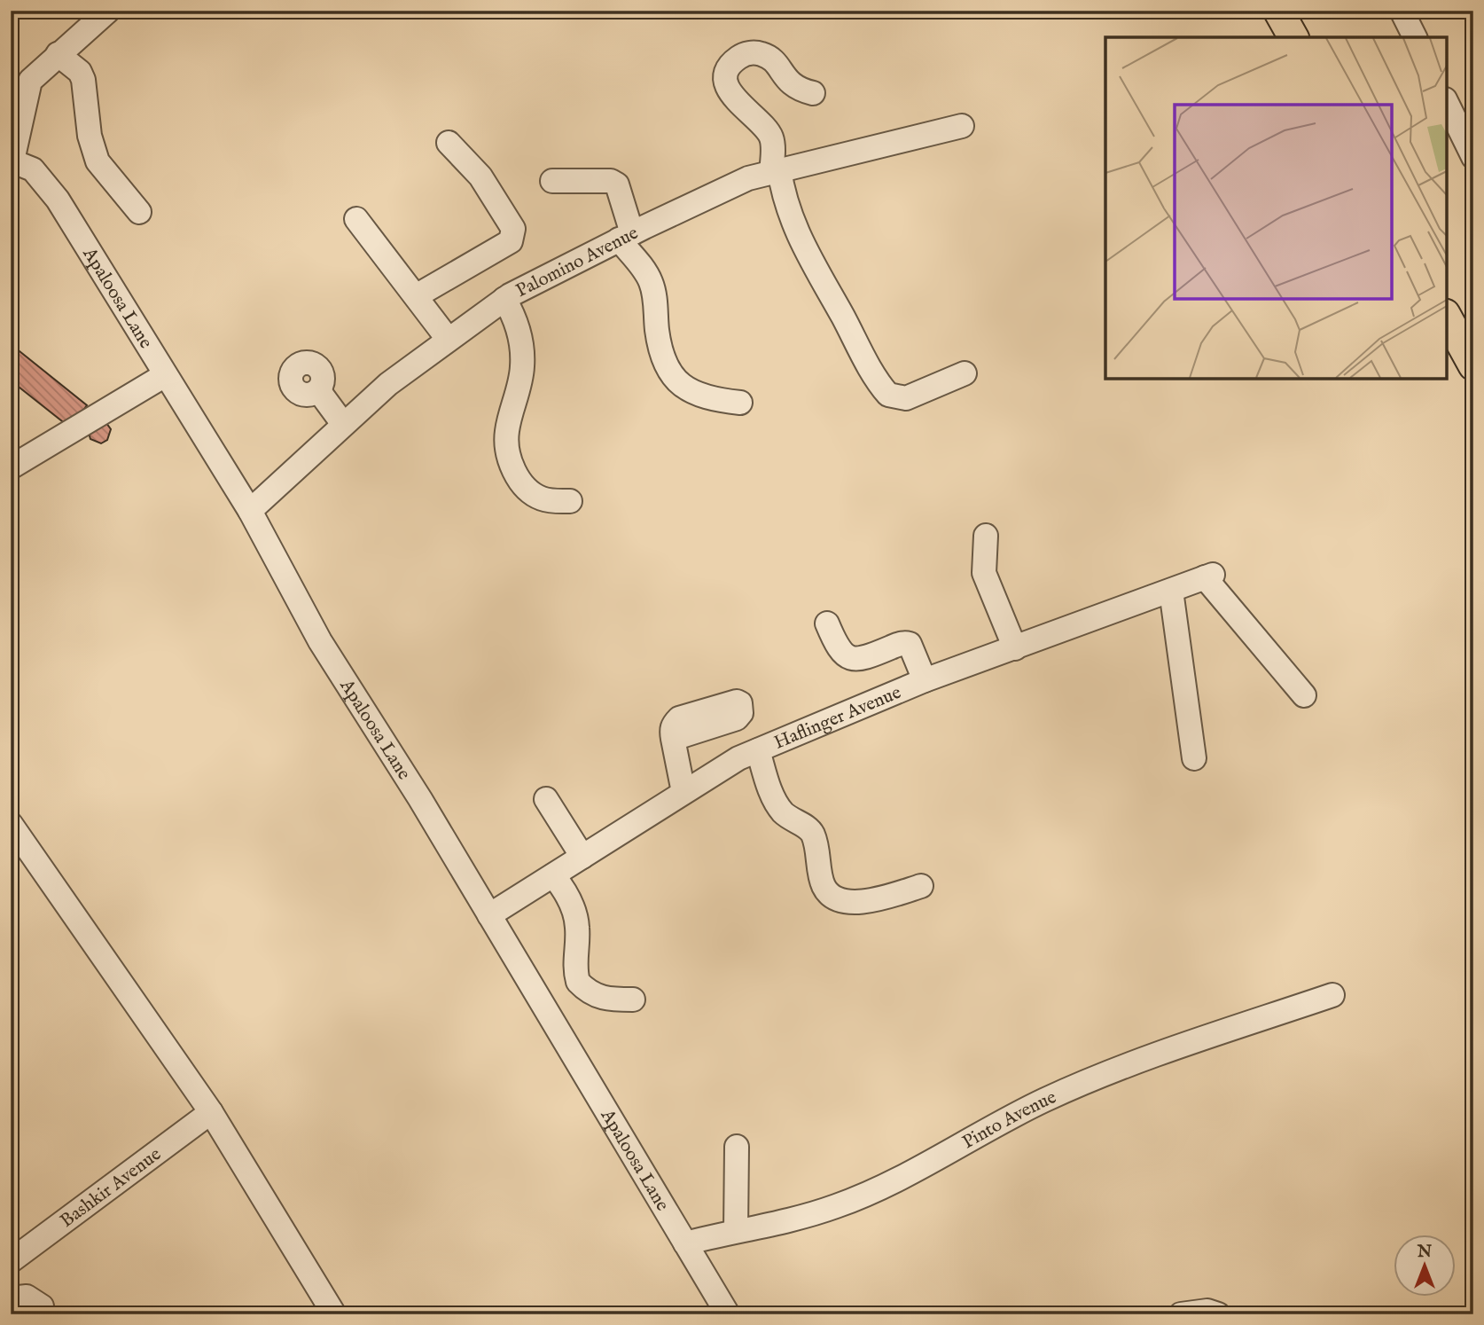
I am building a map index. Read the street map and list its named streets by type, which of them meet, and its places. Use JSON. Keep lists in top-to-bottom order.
{
  "streets": {
    "street": [
      "Palomino Avenue",
      "Apaloosa Lane",
      "Haflinger Avenue",
      "Pinto Avenue",
      "Bashkir Avenue"
    ]
  },
  "crossings": [
    ["Palomino Avenue", "Apaloosa Lane"],
    ["Apaloosa Lane", "Haflinger Avenue"],
    ["Apaloosa Lane", "Pinto Avenue"]
  ],
  "north": "top"
}
